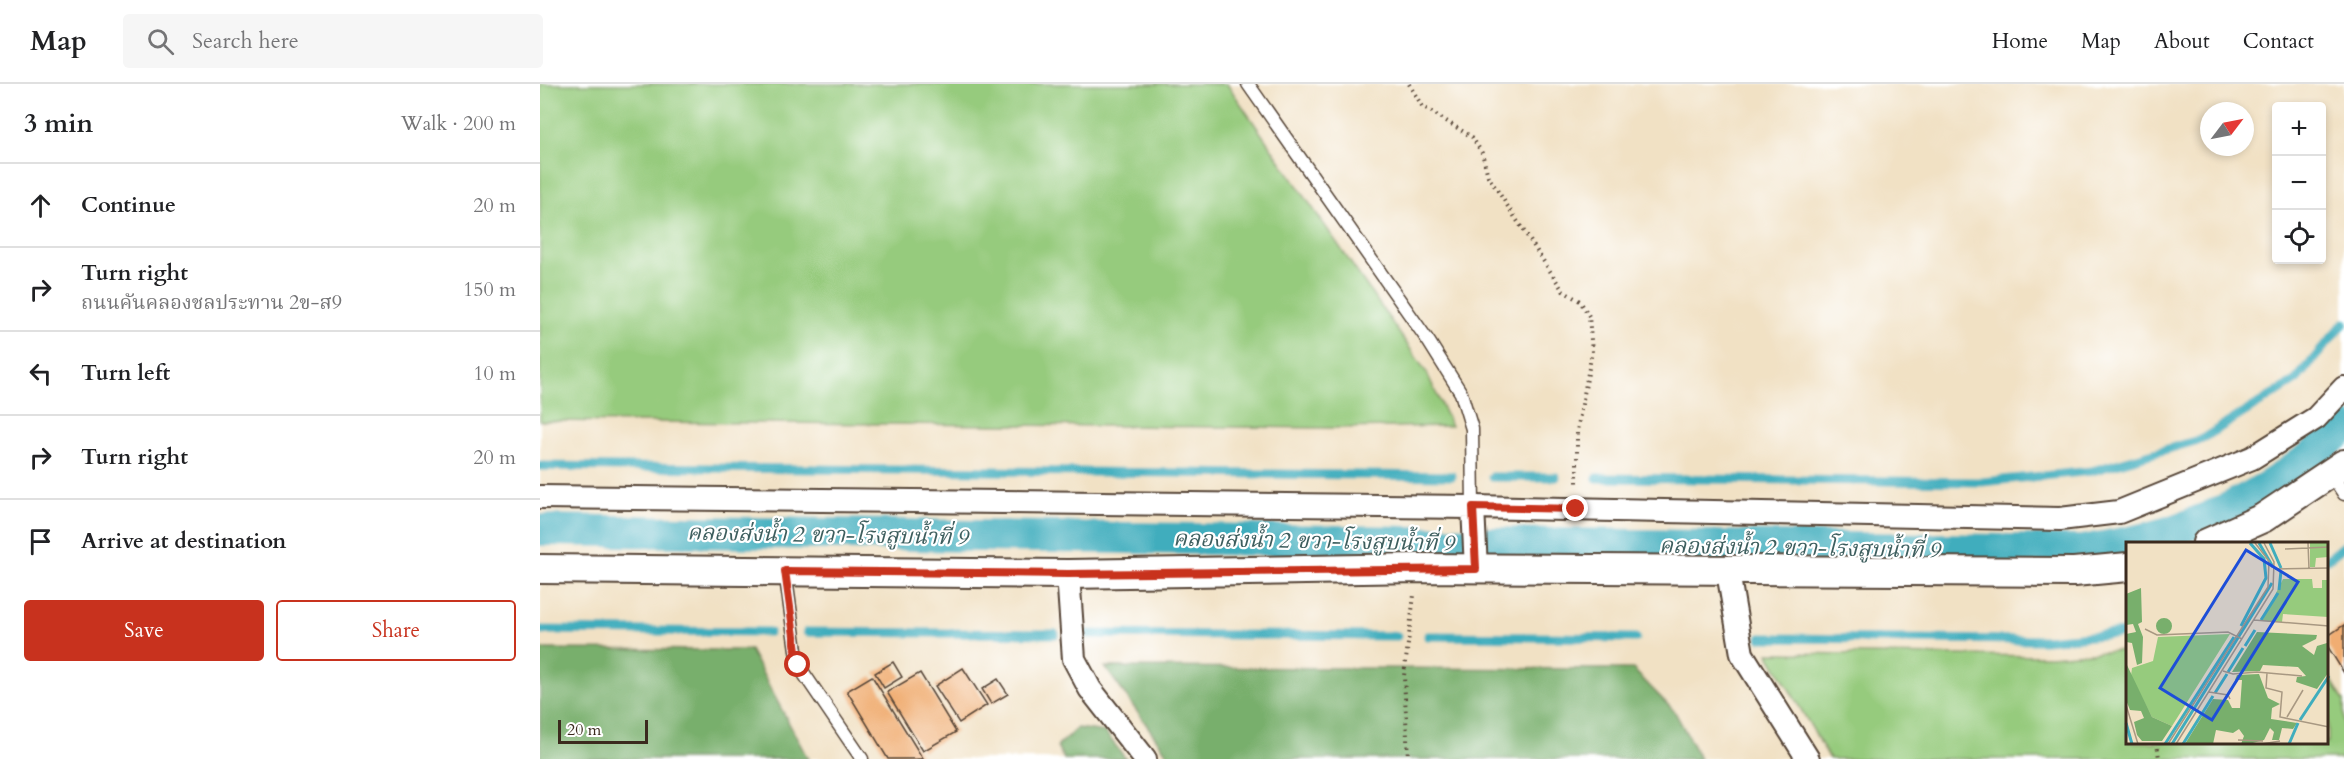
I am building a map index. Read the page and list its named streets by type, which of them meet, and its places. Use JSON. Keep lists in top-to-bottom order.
{
  "water": ["คลองส่งน้ำ 2 ขวา-โรงสูบน้ำที่ 9"],
  "scale_bar": "20 m",
  "north": "top right",
  "page": {
    "header": "Map",
    "search": "Search here",
    "nav": [
      "Home",
      "Map",
      "About",
      "Contact"
    ],
    "heading": ["3 min", "Walk · 200 m"],
    "map_buttons": ["+", "−"],
    "list": [
      ["Continue", "20 m"],
      ["Turn right", "ถนนคันคลองชลประทาน 2ข-ส9", "150 m"],
      ["Turn left", "10 m"],
      ["Turn right", "20 m"],
      "Arrive at destination"
    ],
    "buttons": ["Save", "Share"],
    "scale": "20 m"
  }
}
